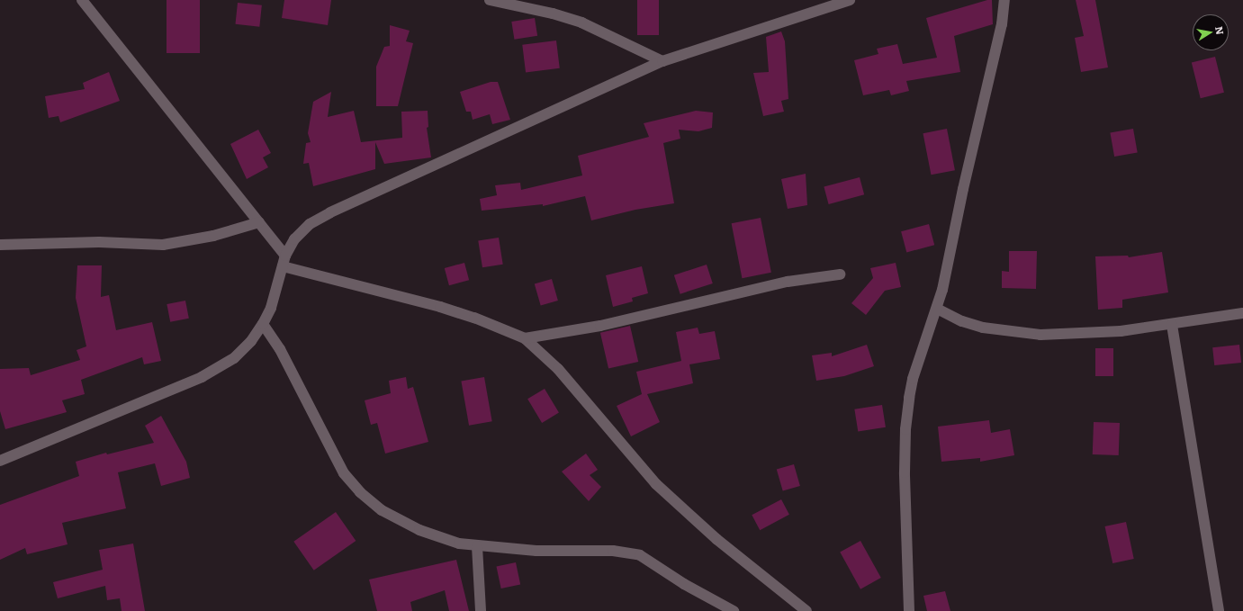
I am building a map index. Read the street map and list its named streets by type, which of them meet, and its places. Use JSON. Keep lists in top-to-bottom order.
{
  "north": "right"
}
